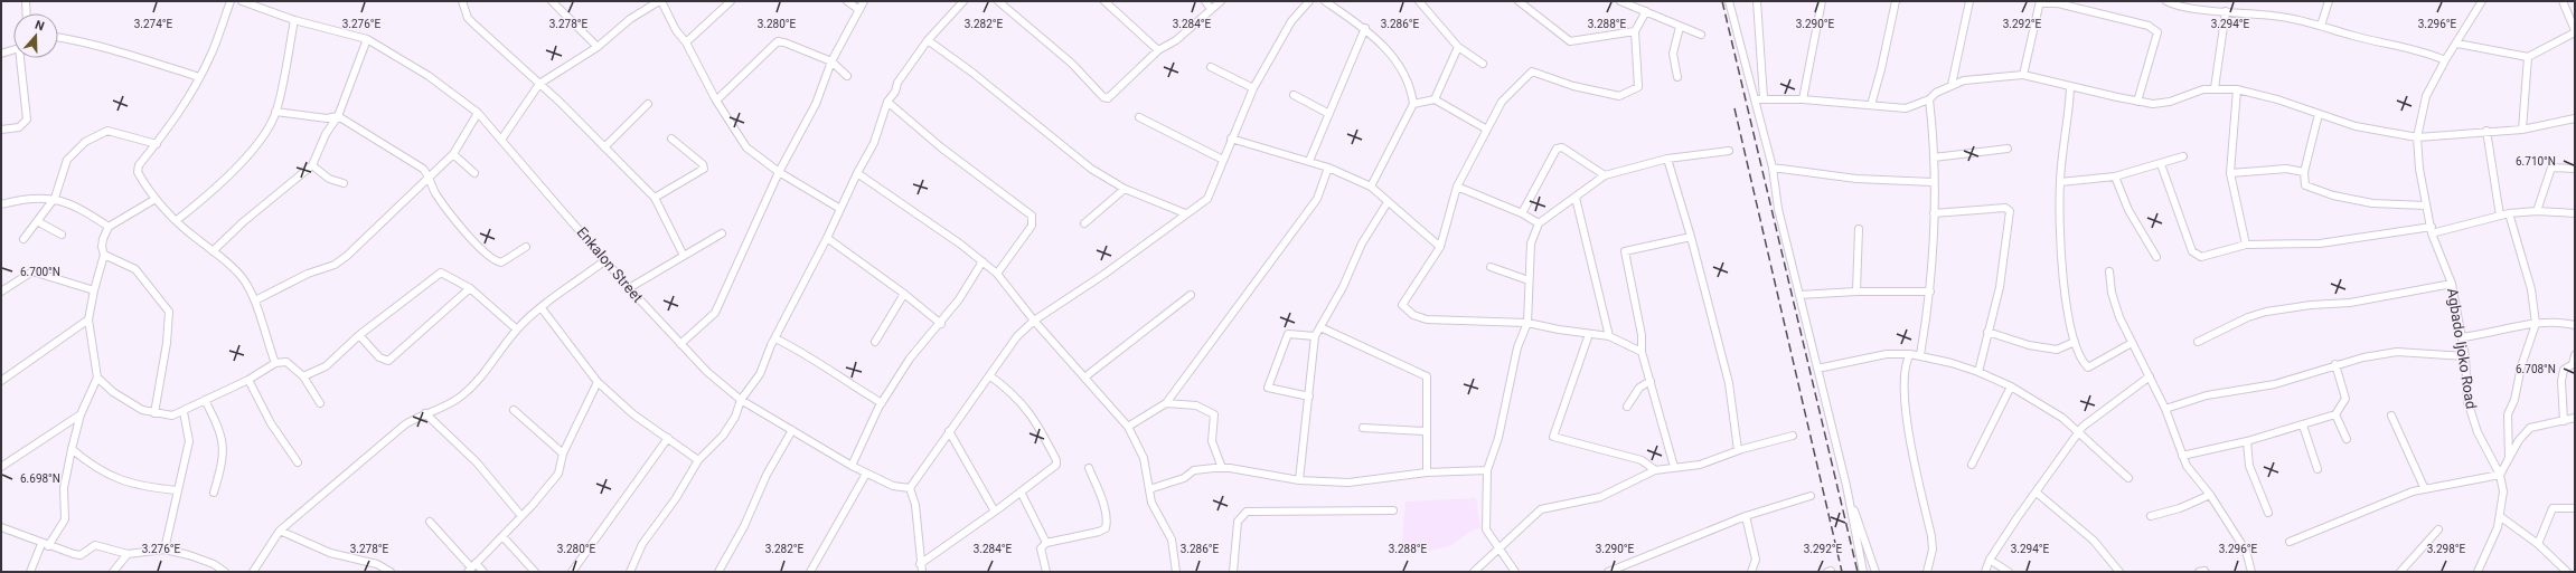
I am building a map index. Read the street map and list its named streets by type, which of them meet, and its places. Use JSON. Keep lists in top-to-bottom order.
{
  "streets": {
    "street": ["Enkalon Street", "Agbado Ijoko Road"]
  },
  "north": "top",
  "coordinates": [
    "3.274°E",
    "3.276°E",
    "3.278°E",
    "3.280°E",
    "3.282°E",
    "3.286°E",
    "3.288°E",
    "3.290°E",
    "3.292°E",
    "3.294°E",
    "3.284°E",
    "3.296°E",
    "6.710°N",
    "6.700°N",
    "6.708°N",
    "6.698°N",
    "3.298°E"
  ]
}
